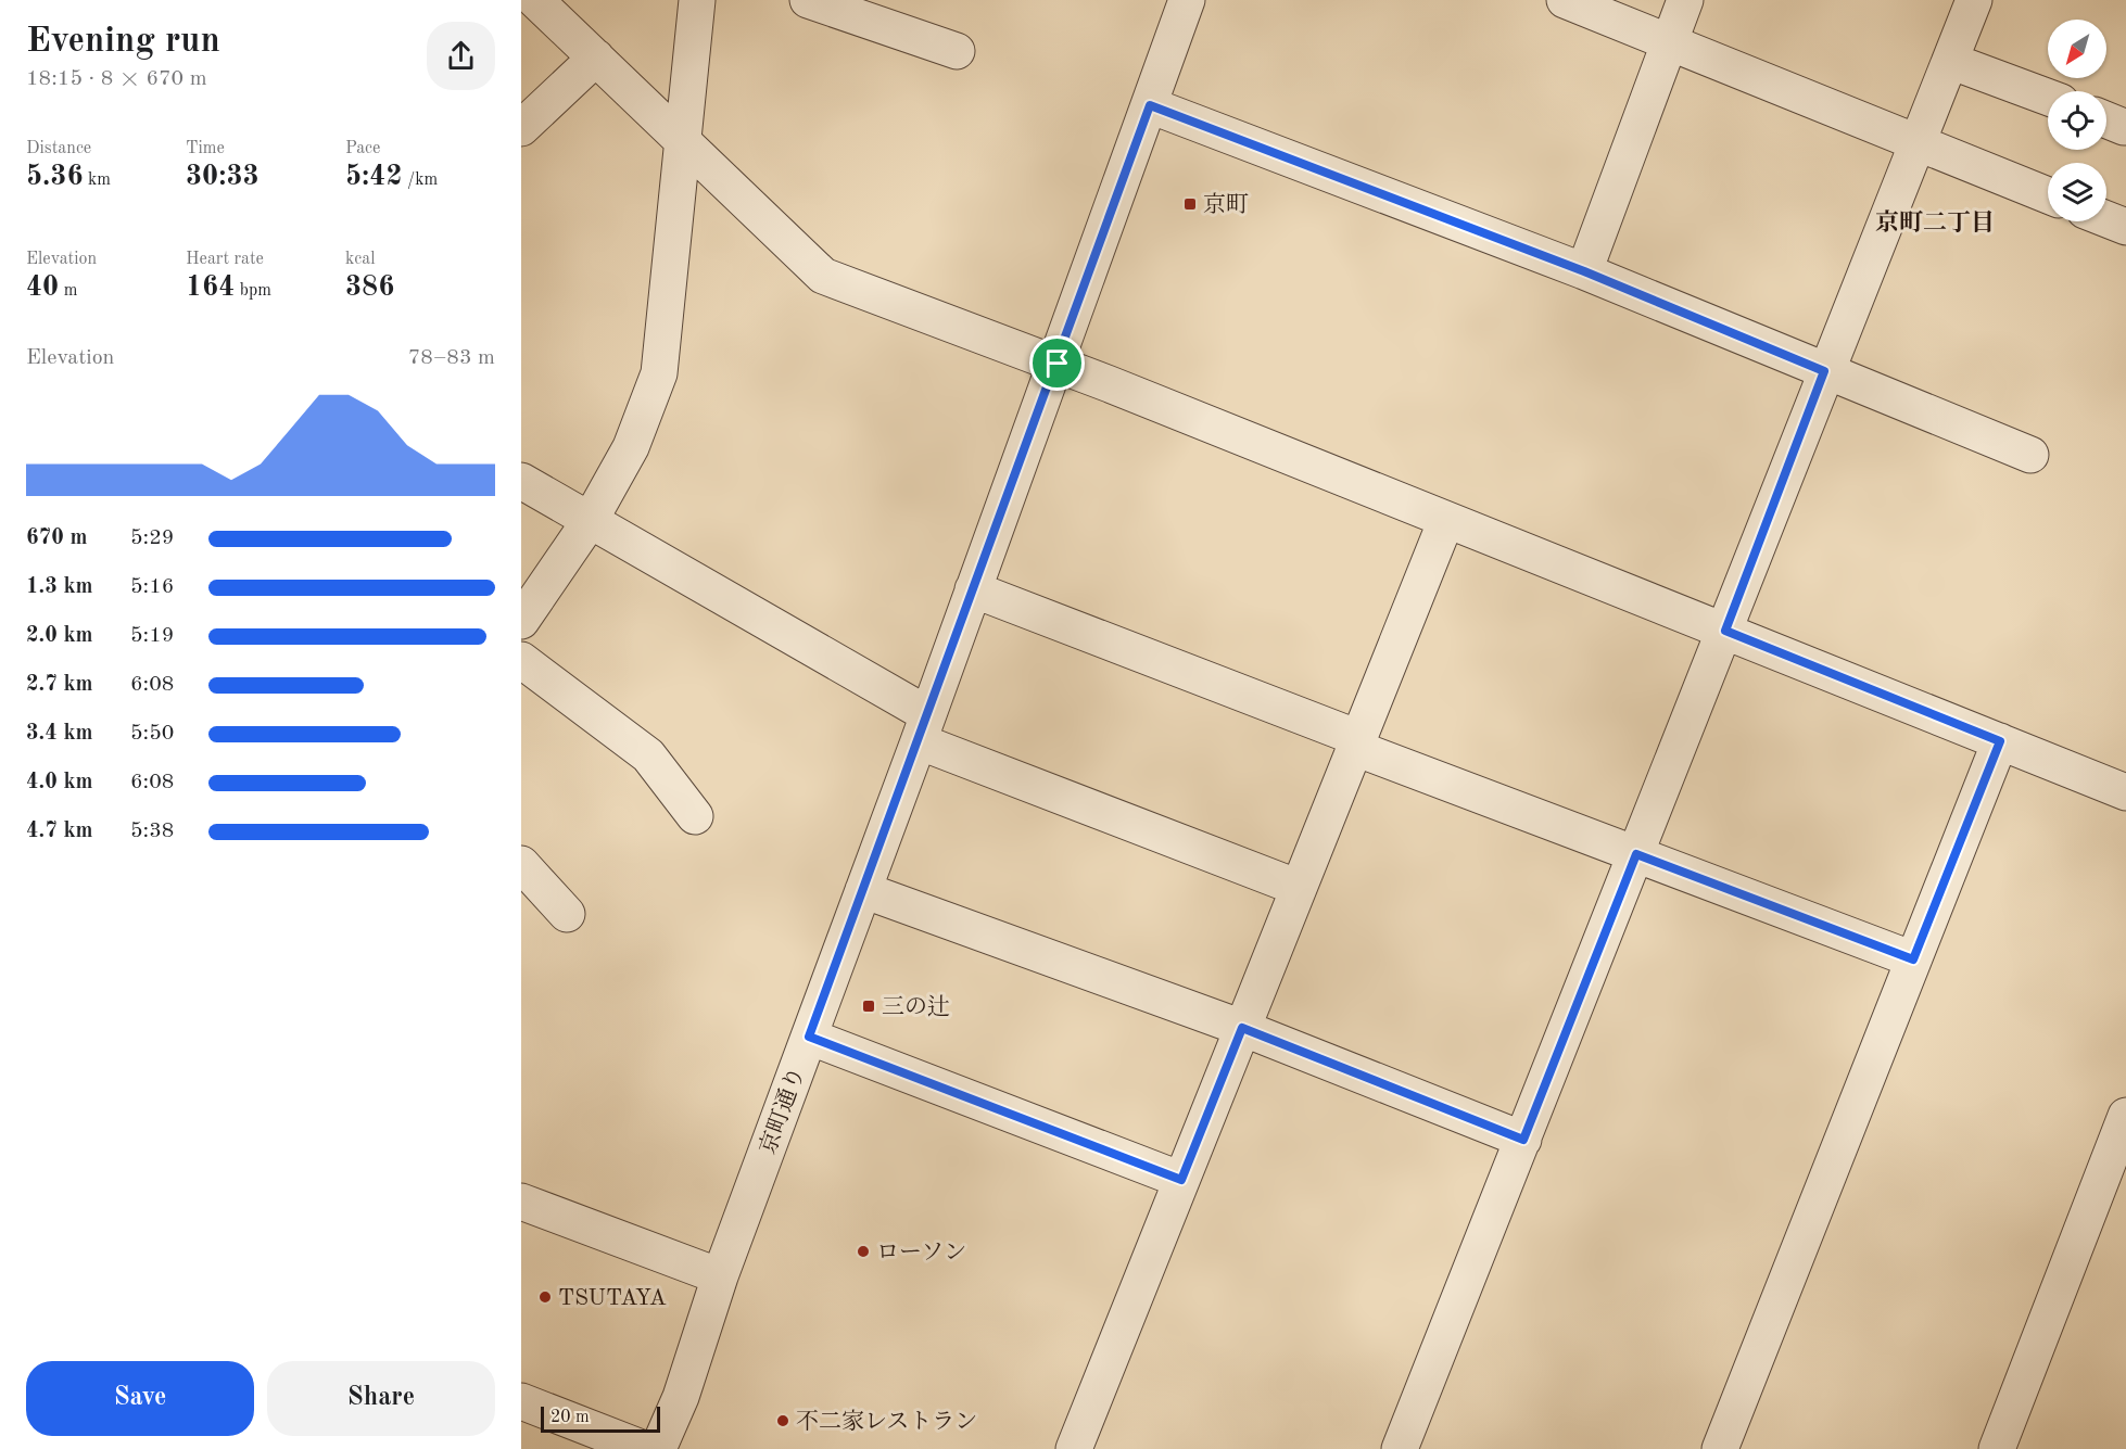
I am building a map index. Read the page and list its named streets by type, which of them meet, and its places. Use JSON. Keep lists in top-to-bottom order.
{
  "streets": {
    "street": ["京町通り"]
  },
  "districts": ["京町二丁目"],
  "places": {
    "transit": ["京町", "三の辻"],
    "other": ["ローソン", "TSUTAYA", "不二家レストラン"]
  },
  "scale_bar": "20 m",
  "north": "bottom left",
  "page": {
    "heading": ["Evening run", "18:15 · 8 × 670 m"],
    "stats": [
      ["Distance", "5.36 km"],
      ["Time", "30:33"],
      ["Pace", "5:42 /km"],
      ["Elevation", "40 m"],
      ["Heart rate", "164 bpm"],
      ["kcal", "386"]
    ],
    "chart": ["Elevation", "78–83 m"],
    "list": [
      {
        "name": "670 m",
        "note": "5:29"
      },
      {
        "name": "1.3 km",
        "note": "5:16"
      },
      {
        "name": "2.0 km",
        "note": "5:19"
      },
      {
        "name": "2.7 km",
        "note": "6:08"
      },
      {
        "name": "3.4 km",
        "note": "5:50"
      },
      {
        "name": "4.0 km",
        "note": "6:08"
      },
      {
        "name": "4.7 km",
        "note": "5:38"
      }
    ],
    "buttons": ["Save", "Share"],
    "scale": "20 m"
  }
}
